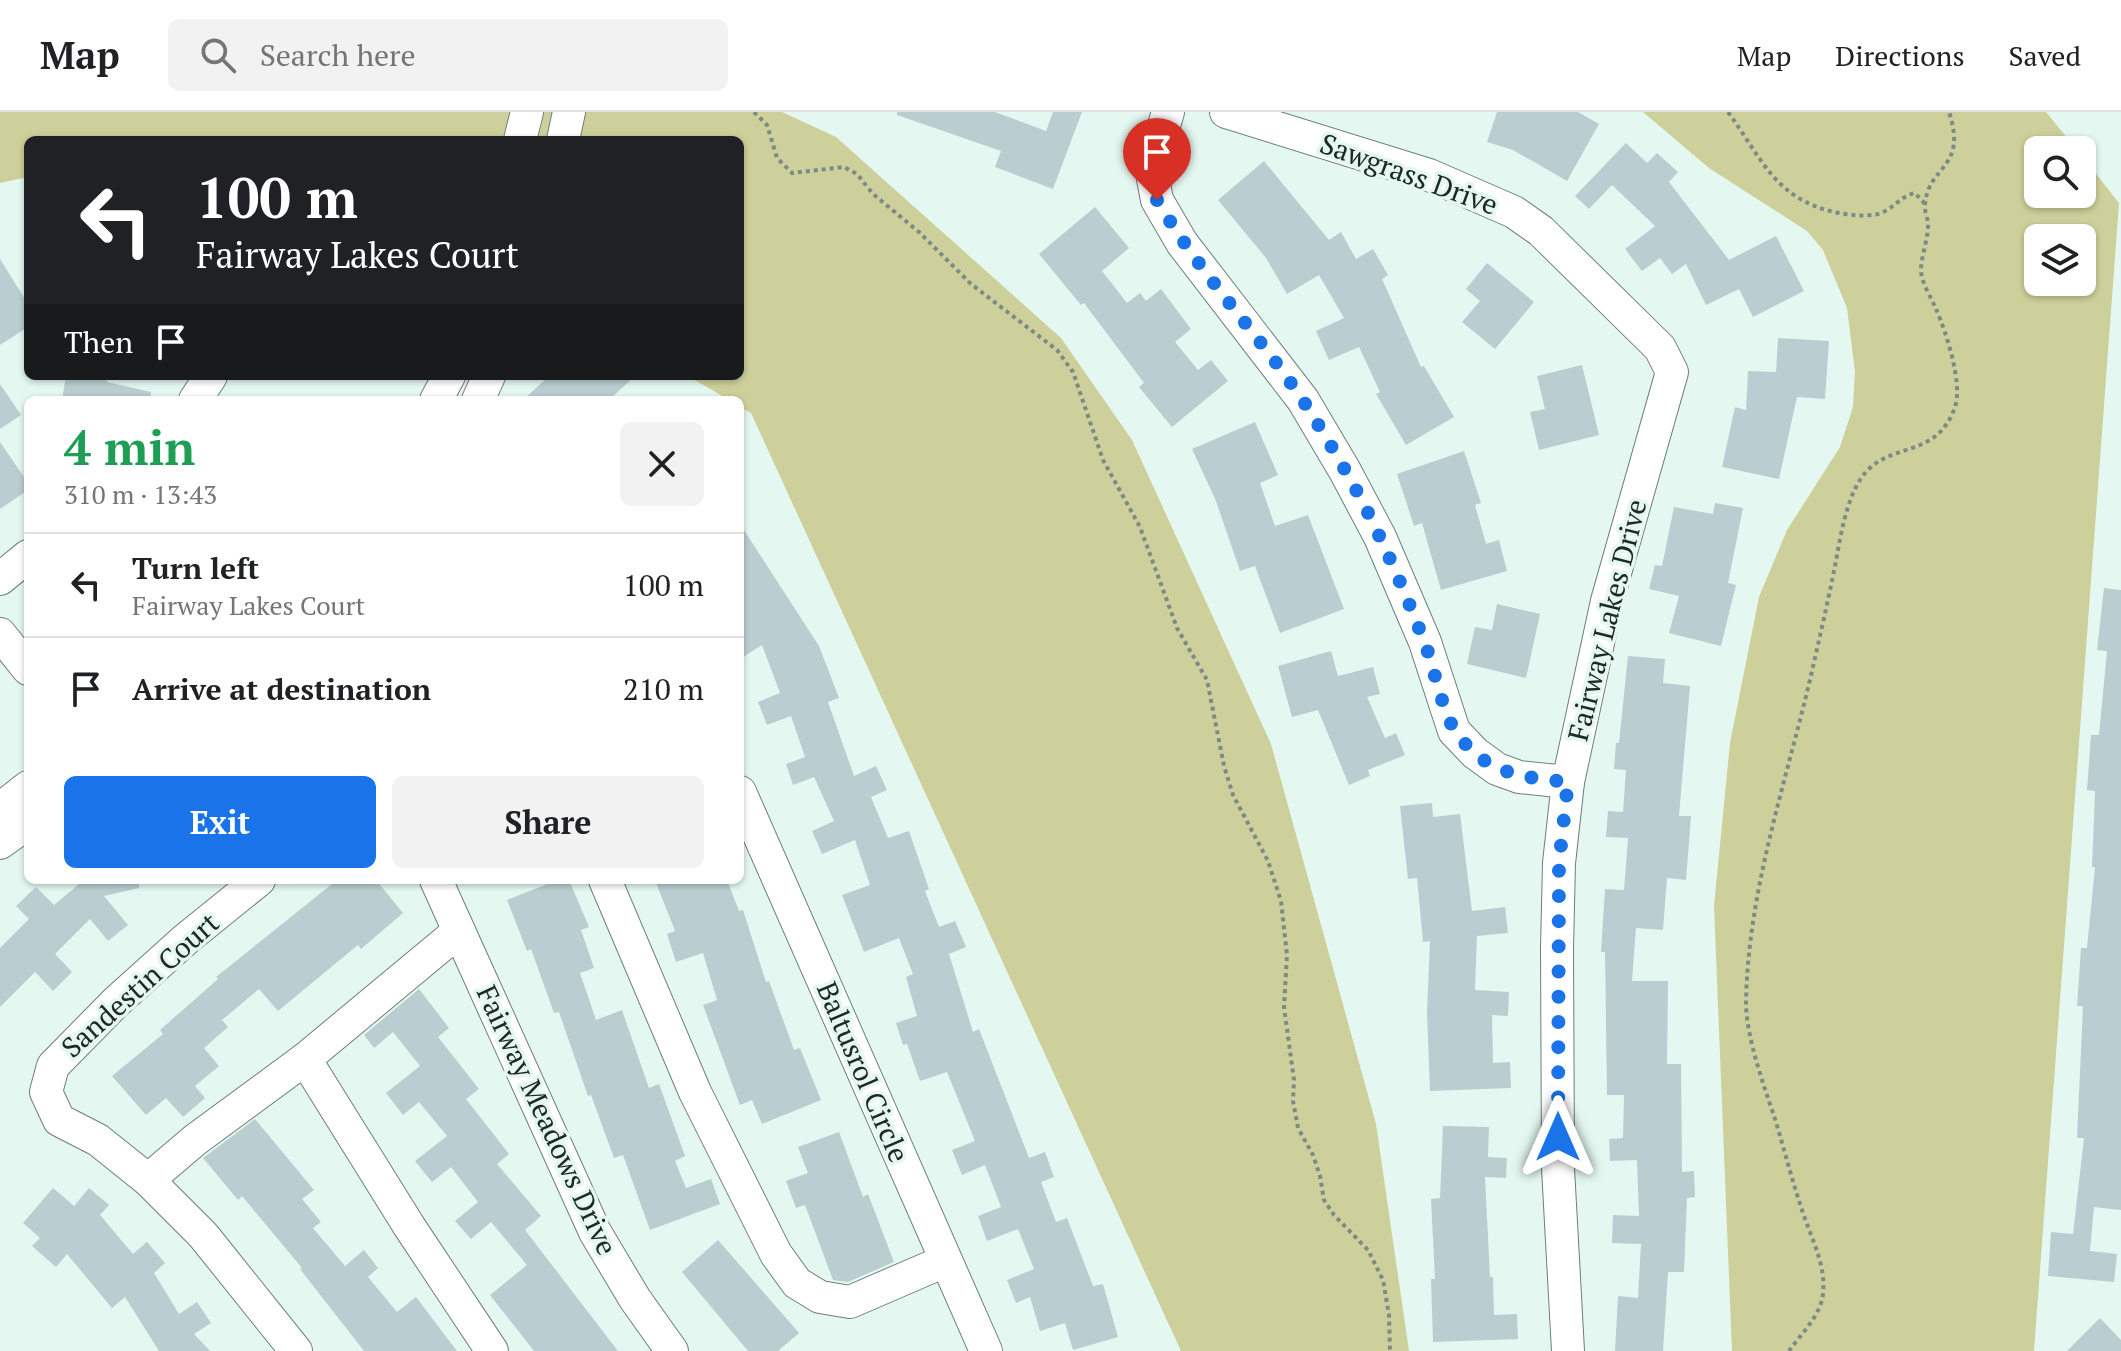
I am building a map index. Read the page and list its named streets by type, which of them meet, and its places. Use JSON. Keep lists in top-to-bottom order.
{
  "streets": {
    "street": [
      "Sawgrass Drive",
      "Fairway Lakes Drive",
      "Sandestin Court",
      "Baltusrol Circle",
      "Fairway Meadows Drive"
    ]
  },
  "crossings": [
    ["Sawgrass Drive", "Fairway Lakes Drive"]
  ],
  "page": {
    "header": "Map",
    "search": "Search here",
    "nav": ["Map", "Directions", "Saved"],
    "turn": ["100 m", "Fairway Lakes Court"],
    "then": "Then",
    "heading": ["4 min", "310 m · 13:43"],
    "list": [
      {
        "name": "Turn left",
        "note": "Fairway Lakes Court",
        "value": "100 m"
      },
      {
        "name": "Arrive at destination",
        "value": "210 m"
      }
    ],
    "buttons": ["Exit", "Share"]
  }
}
